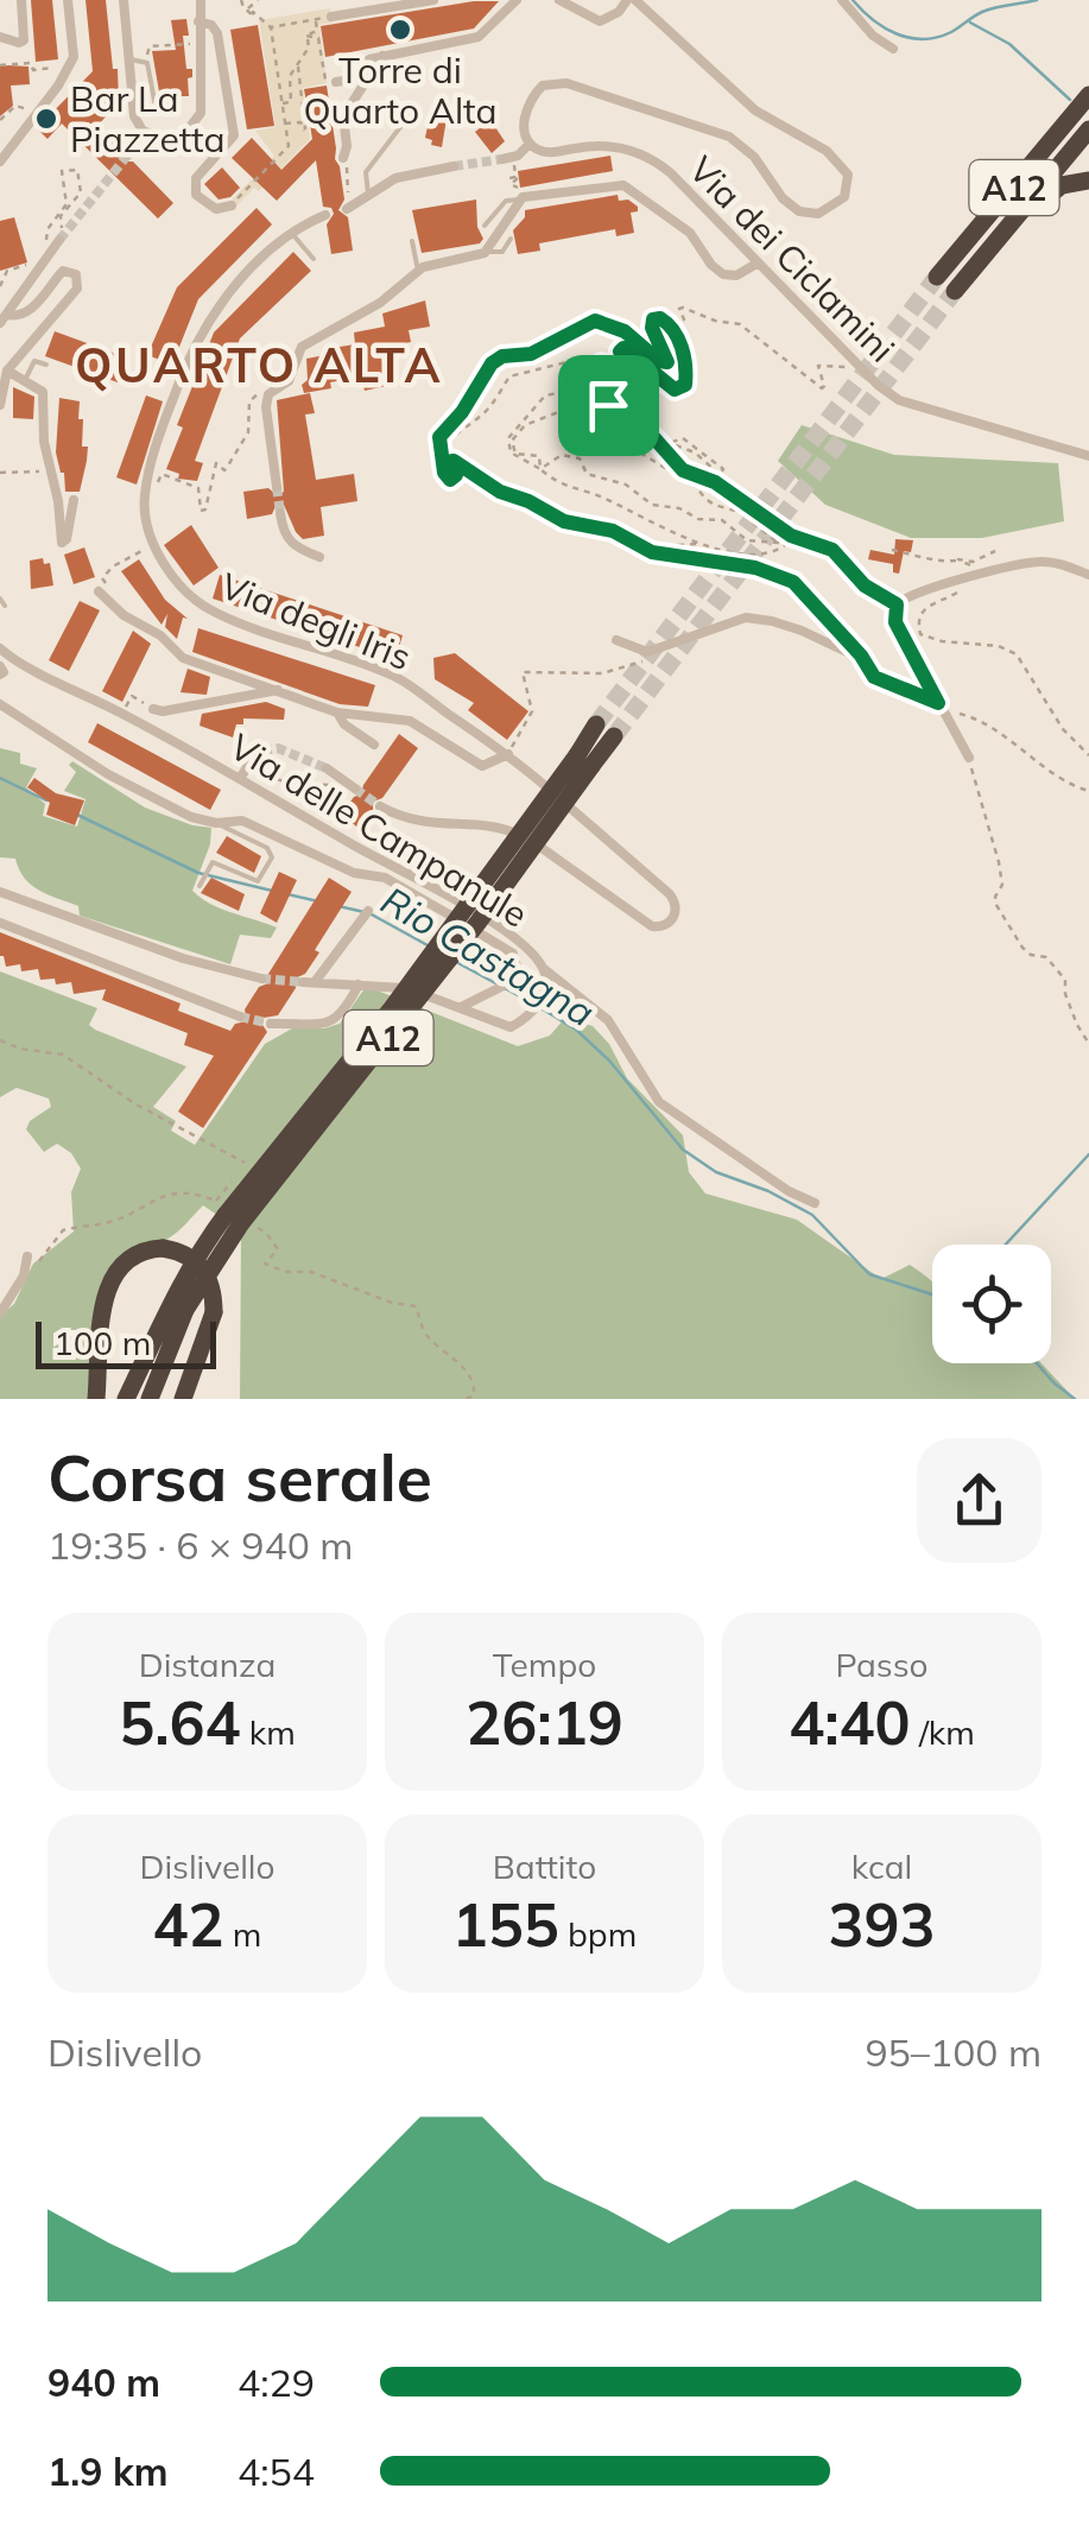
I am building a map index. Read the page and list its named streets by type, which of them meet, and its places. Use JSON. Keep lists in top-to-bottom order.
{
  "streets": {
    "highway": ["A12"],
    "street": ["Via dei Ciclamini", "Via degli Iris", "Via delle Campanule"]
  },
  "districts": ["QUARTO ALTA"],
  "water": ["Rio Castagna"],
  "places": ["Torre di Quarto Alta", "Bar La Piazzetta"],
  "scale_bar": "100 m",
  "page": {
    "scale": "100 m",
    "heading": ["Corsa serale", "19:35 · 6 × 940 m"],
    "stats": [
      ["Distanza", "5.64 km"],
      ["Tempo", "26:19"],
      ["Passo", "4:40 /km"],
      ["Dislivello", "42 m"],
      ["Battito", "155 bpm"],
      ["kcal", "393"]
    ],
    "chart": ["Dislivello", "95–100 m"],
    "list": [
      {
        "name": "940 m",
        "note": "4:29"
      },
      {
        "name": "1.9 km",
        "note": "4:54"
      }
    ]
  }
}
